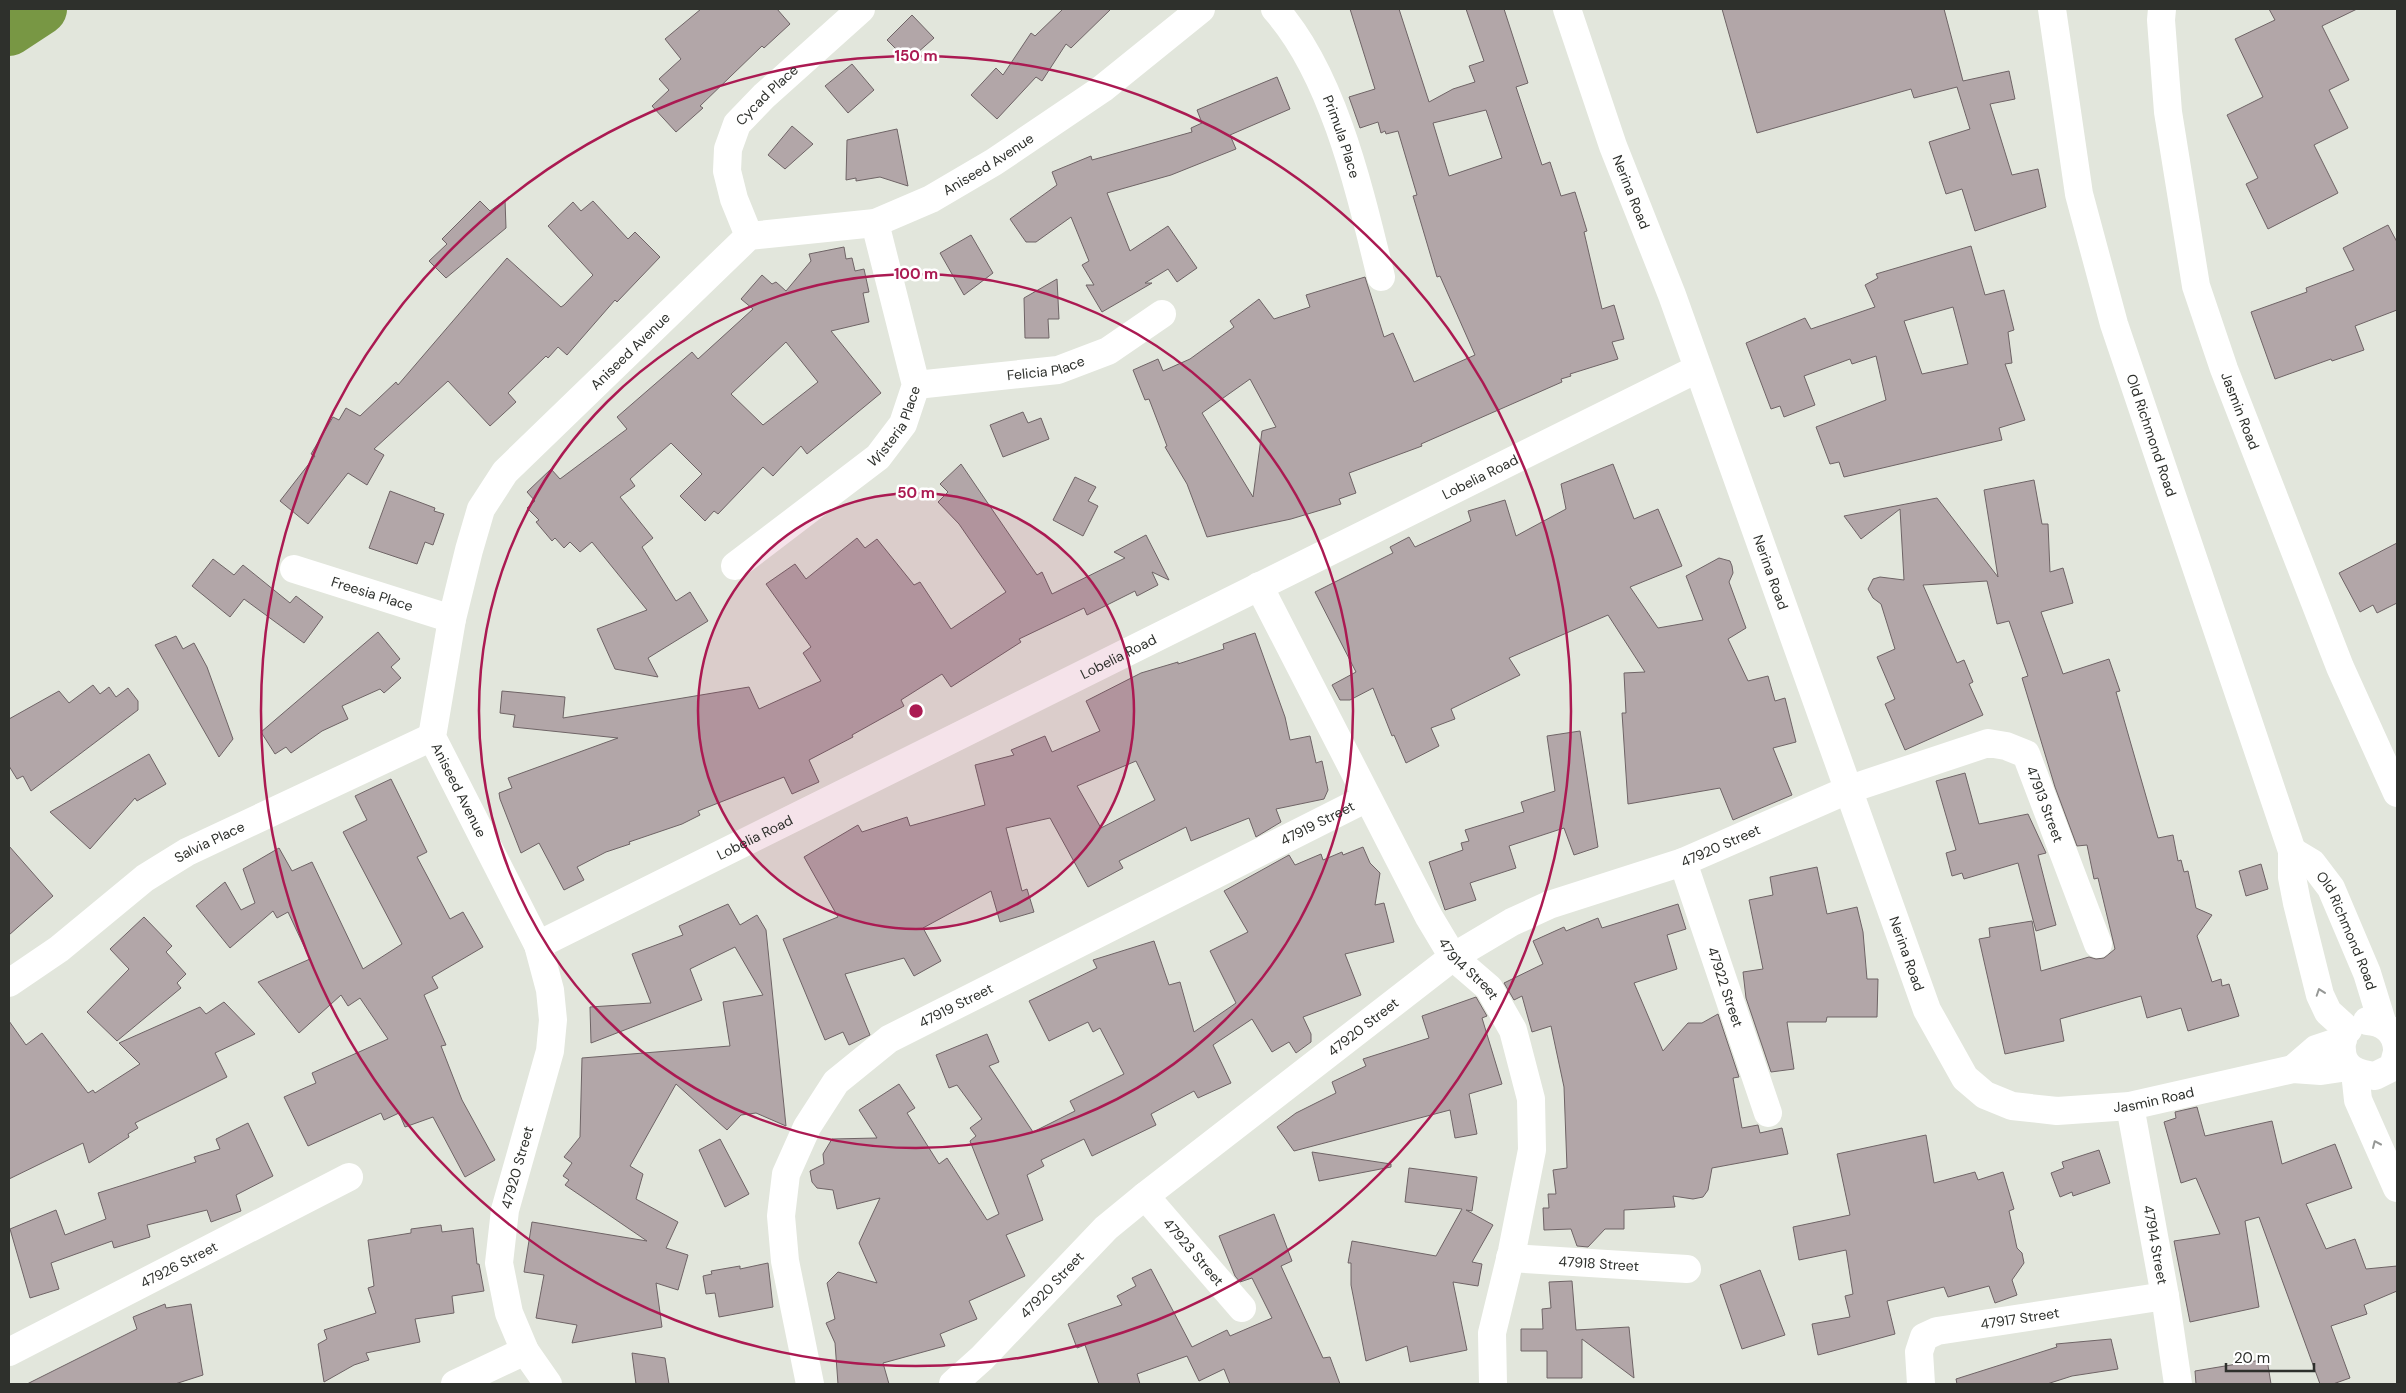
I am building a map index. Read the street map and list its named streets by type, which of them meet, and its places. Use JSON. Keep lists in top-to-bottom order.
{
  "streets": {
    "street": [
      "Cycad Place",
      "Primula Place",
      "Aniseed Avenue",
      "Nerina Road",
      "Felicia Place",
      "Jasmin Road",
      "Wisteria Place",
      "Old Richmond Road",
      "Lobelia Road",
      "Freesia Place",
      "47913 Street",
      "47919 Street",
      "Salvia Place",
      "47920 Street",
      "47914 Street",
      "47922 Street",
      "47923 Street",
      "47926 Street",
      "47918 Street",
      "47917 Street"
    ]
  },
  "crossings": [
    ["Cycad Place", "Aniseed Avenue"],
    ["Aniseed Avenue", "Wisteria Place"],
    ["Aniseed Avenue", "Lobelia Road"],
    ["Aniseed Avenue", "Freesia Place"],
    ["Aniseed Avenue", "Salvia Place"],
    ["Aniseed Avenue", "47920 Street"],
    ["Nerina Road", "Jasmin Road"],
    ["Nerina Road", "Lobelia Road"],
    ["Nerina Road", "47913 Street"],
    ["Nerina Road", "47920 Street"],
    ["Felicia Place", "Wisteria Place"],
    ["Jasmin Road", "Old Richmond Road"],
    ["Jasmin Road", "47914 Street"],
    ["Lobelia Road", "47920 Street"],
    ["Lobelia Road", "47914 Street"],
    ["47913 Street", "47920 Street"],
    ["47919 Street", "47914 Street"],
    ["47920 Street", "47914 Street"],
    ["47920 Street", "47922 Street"],
    ["47920 Street", "47923 Street"],
    ["47914 Street", "47918 Street"],
    ["47914 Street", "47917 Street"]
  ],
  "scale_bar": "20 m",
  "rings": ["150 m", "100 m", "50 m"]
}
